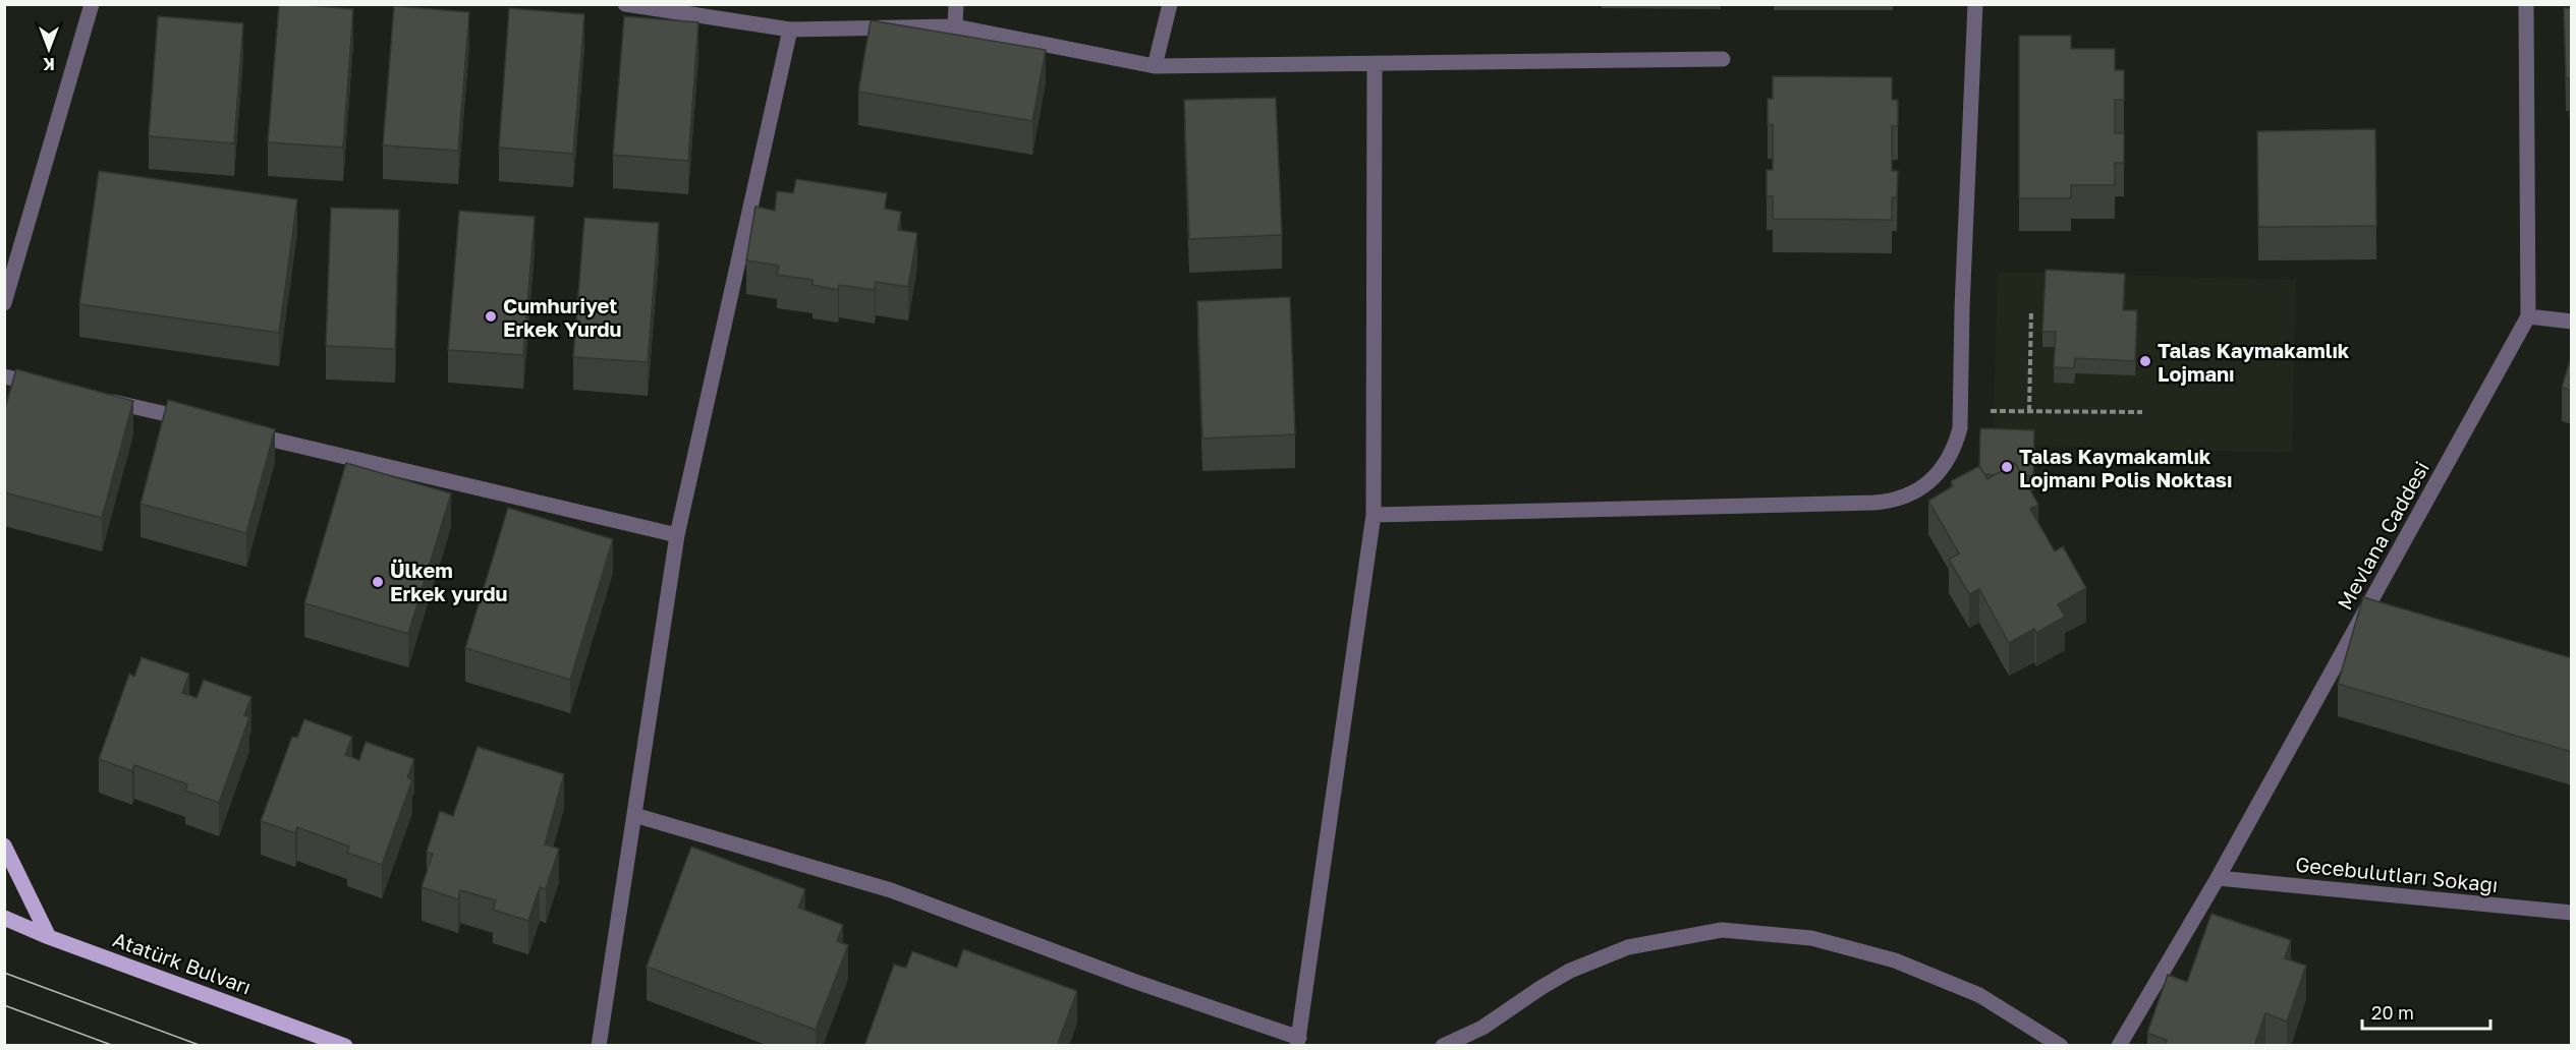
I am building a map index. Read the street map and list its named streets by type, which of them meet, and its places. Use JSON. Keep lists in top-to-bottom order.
{
  "streets": {
    "main road": ["Atatürk Bulvarı"],
    "street": ["Mevlana Caddesi", "Gecebulutları Sokağı"]
  },
  "crossings": [
    ["Mevlana Caddesi", "Gecebulutları Sokağı"]
  ],
  "places": [
    "Cumhuriyet Erkek Yurdu",
    "Talas Kaymakamlık Lojmanı",
    "Talas Kaymakamlık Lojmanı Polis Noktası",
    "Ülkem Erkek yurdu"
  ],
  "scale_bar": "20 m",
  "north": "bottom"
}
